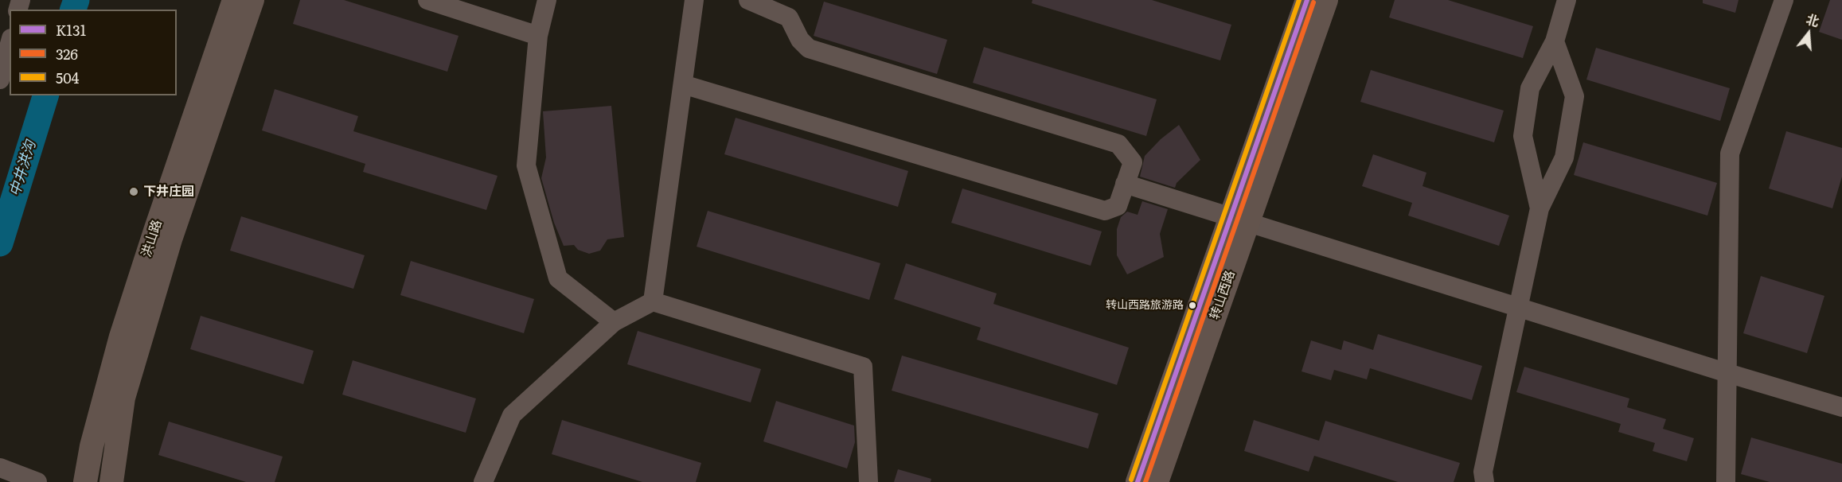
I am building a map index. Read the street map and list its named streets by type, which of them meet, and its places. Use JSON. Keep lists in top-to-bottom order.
{
  "streets": {
    "main road": ["洪山路", "转山西路"]
  },
  "water": ["中井洪沟"],
  "places": ["下井庄园", "转山西路旅游路"],
  "lines": ["transit line K131", "transit line 504", "transit line 326"],
  "legend": ["K131", "326", "504"],
  "north": "top"
}
